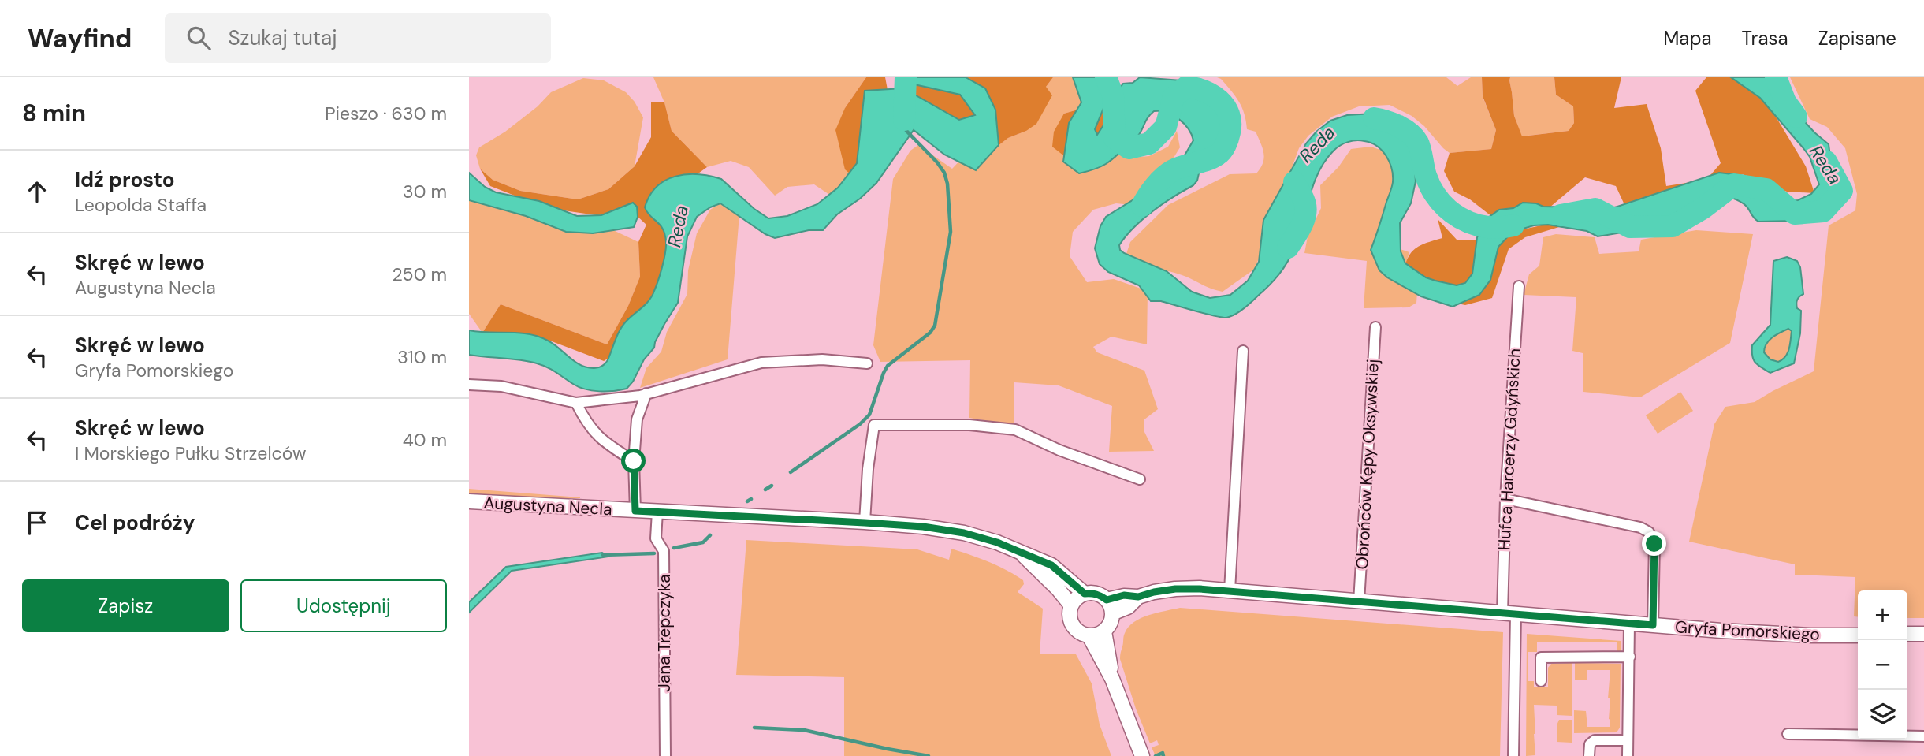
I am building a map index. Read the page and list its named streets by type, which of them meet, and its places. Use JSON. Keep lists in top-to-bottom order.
{
  "streets": {
    "main road": ["Augustyna Necla", "Gryfa Pomorskiego"],
    "street": ["Hufca Harcerzy Gdyńskich", "Obrońców Kępy Oksywskiej", "Jana Trepczyka"]
  },
  "crossings": [
    ["Hufca Harcerzy Gdyńskich", "Gryfa Pomorskiego"],
    ["Obrońców Kępy Oksywskiej", "Gryfa Pomorskiego"],
    ["Augustyna Necla", "Gryfa Pomorskiego"],
    ["Augustyna Necla", "Jana Trepczyka"]
  ],
  "water": ["Reda"],
  "page": {
    "header": "Wayfind",
    "search": "Szukaj tutaj",
    "nav": ["Mapa", "Trasa", "Zapisane"],
    "heading": ["8 min", "Pieszo · 630 m"],
    "list": [
      ["Idź prosto", "Leopolda Staffa", "30 m"],
      ["Skręć w lewo", "Augustyna Necla", "250 m"],
      ["Skręć w lewo", "Gryfa Pomorskiego", "310 m"],
      ["Skręć w lewo", "I Morskiego Pułku Strzelców", "40 m"],
      "Cel podróży"
    ],
    "buttons": ["Zapisz", "Udostępnij"],
    "map_buttons": ["+", "−"]
  }
}
